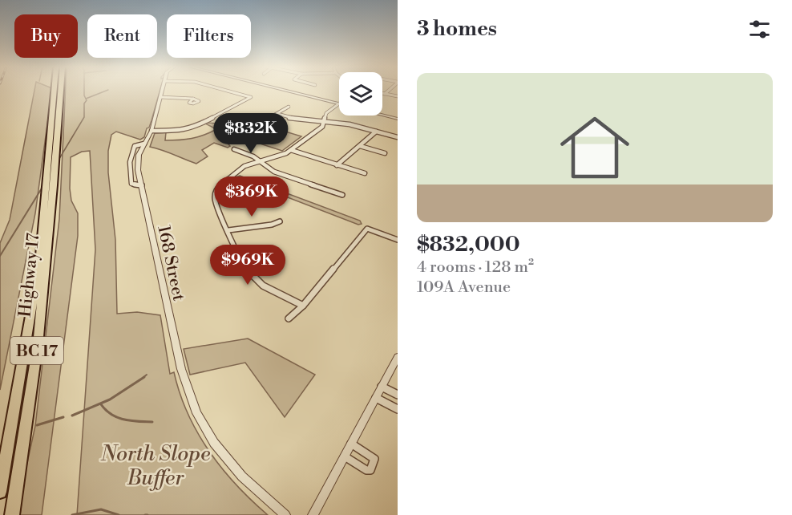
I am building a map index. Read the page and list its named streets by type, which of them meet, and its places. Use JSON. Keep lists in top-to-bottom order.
{
  "streets": {
    "highway": ["Highway 17", "BC 17"],
    "street": ["168 Street"]
  },
  "parks": ["North Slope Buffer"],
  "page": {
    "heading": "3 homes",
    "chip": ["Buy", "Rent", "Filters"],
    "list": [
      {
        "name": "$832,000",
        "note": "4 rooms · 128 m² · 109A Avenue"
      }
    ],
    "price": ["$832K", "$369K", "$969K"]
  }
}
